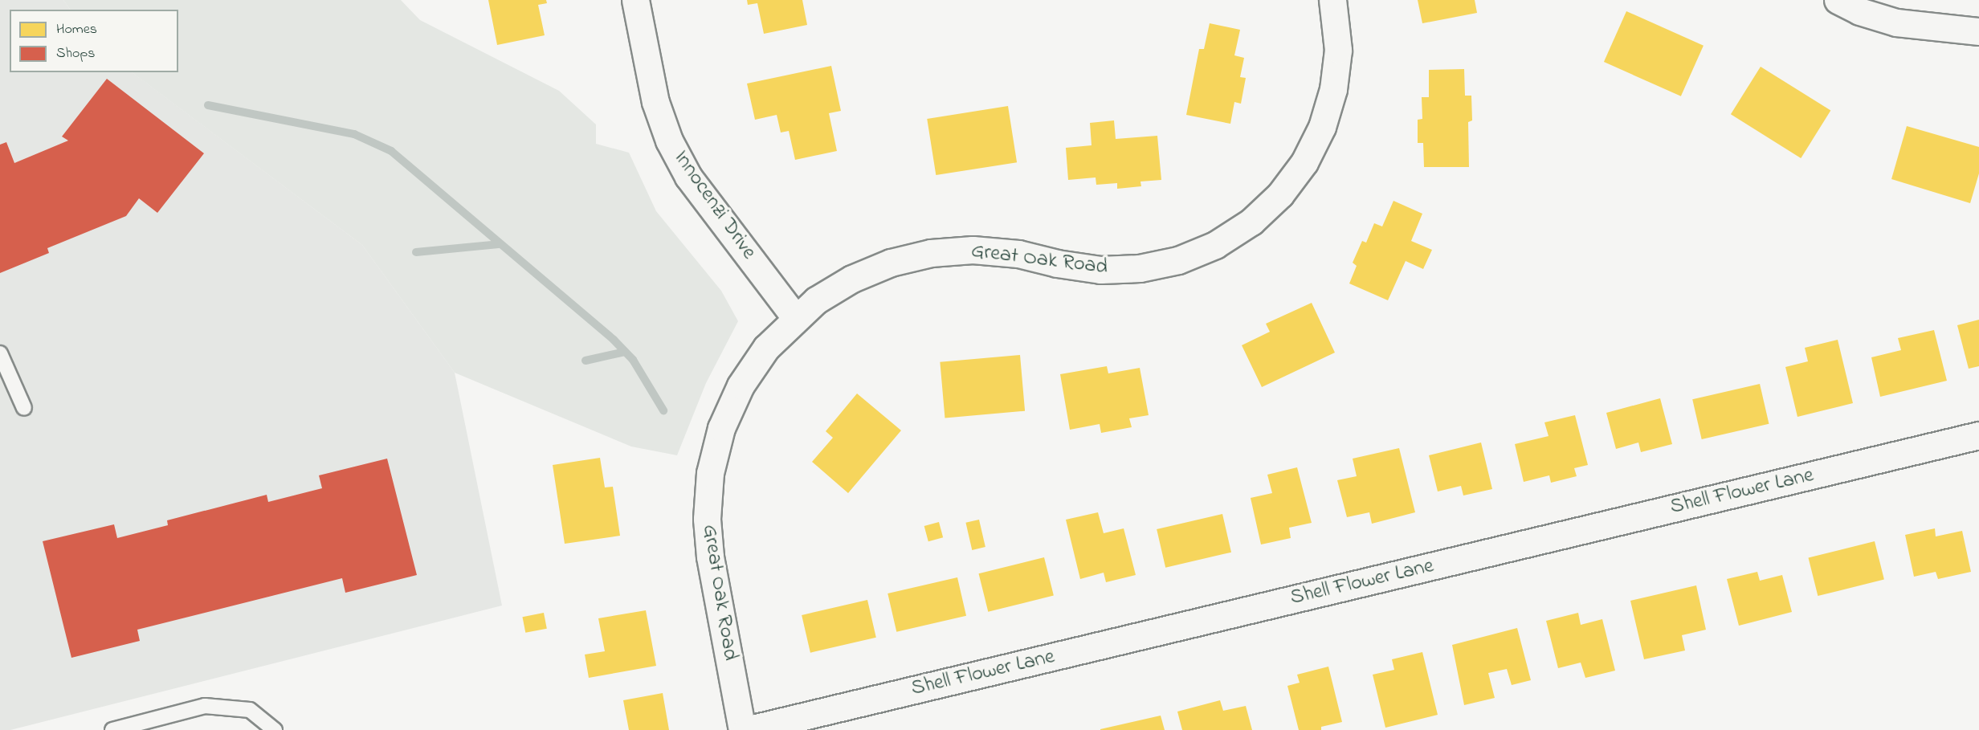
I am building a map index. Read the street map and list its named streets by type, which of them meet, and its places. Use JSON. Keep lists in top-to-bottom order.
{
  "streets": {
    "street": ["Innocenzi Drive", "Great Oak Road", "Shell Flower Lane"]
  },
  "crossings": [
    ["Innocenzi Drive", "Great Oak Road"]
  ],
  "legend": ["Homes", "Shops"]
}
